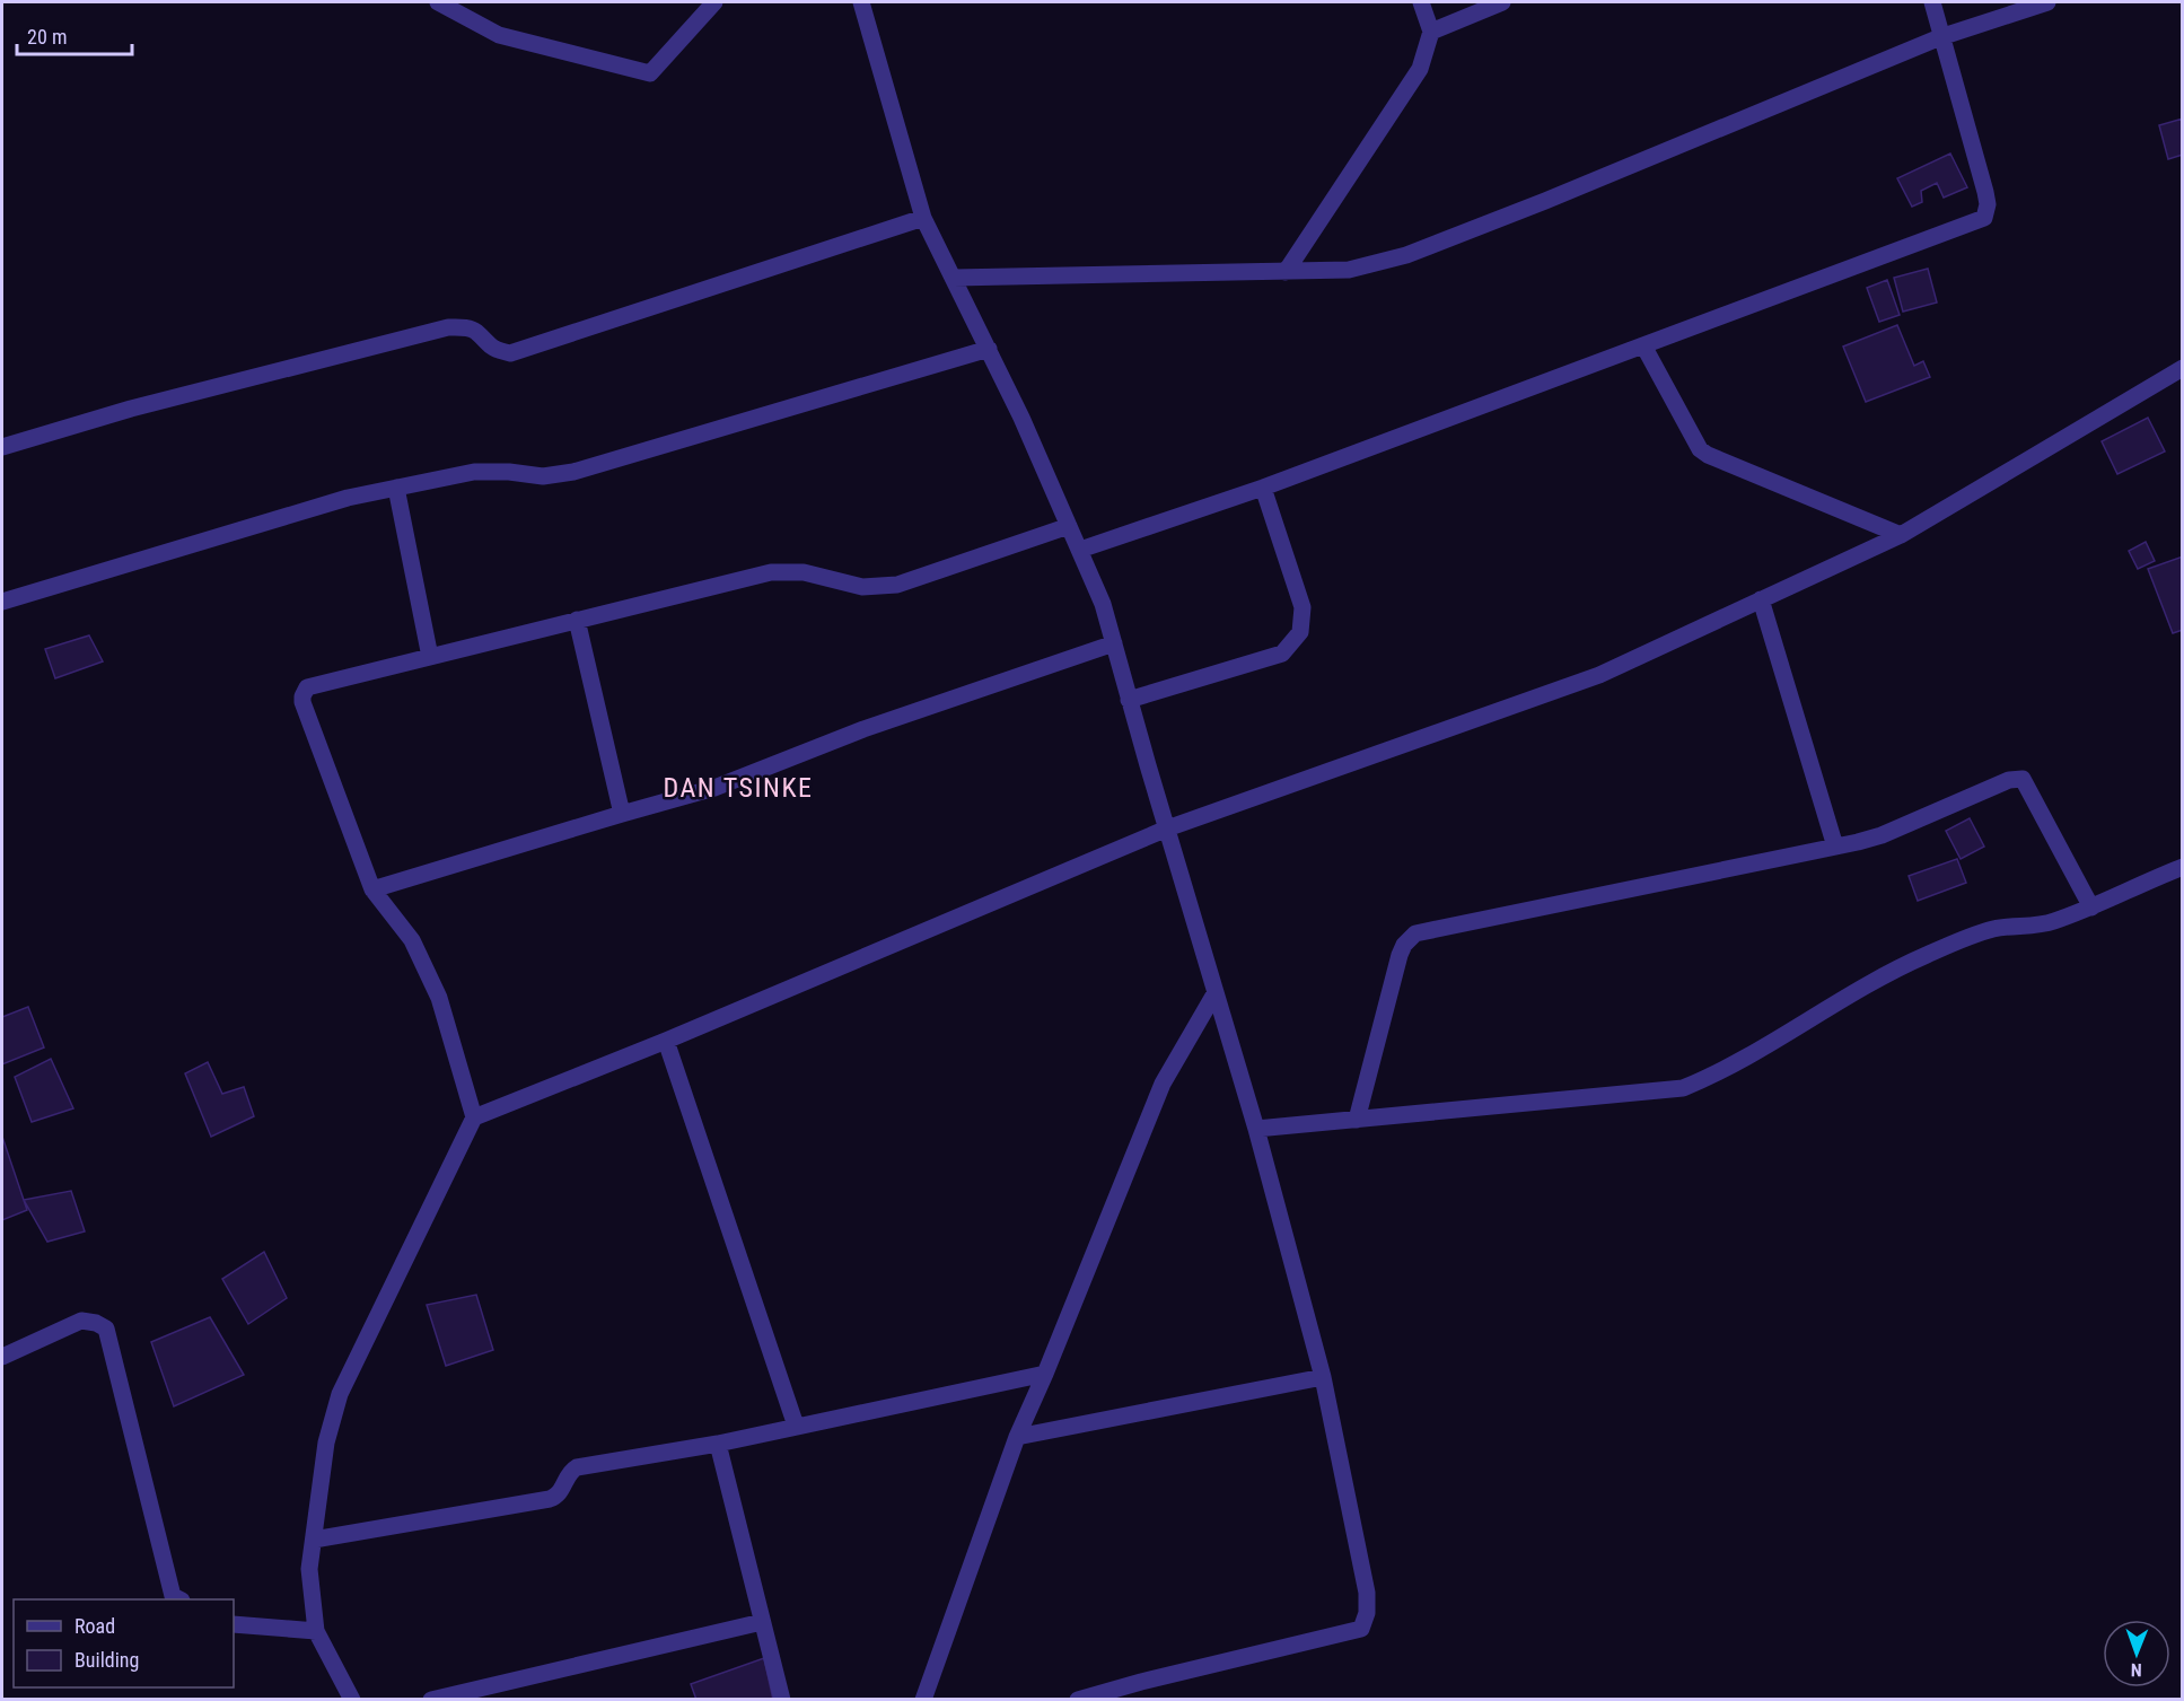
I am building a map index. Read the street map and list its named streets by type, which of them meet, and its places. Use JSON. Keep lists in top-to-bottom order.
{
  "districts": ["DAN TSINKE"],
  "legend": ["Road", "Building"],
  "scale_bar": "20 m",
  "north": "bottom"
}
